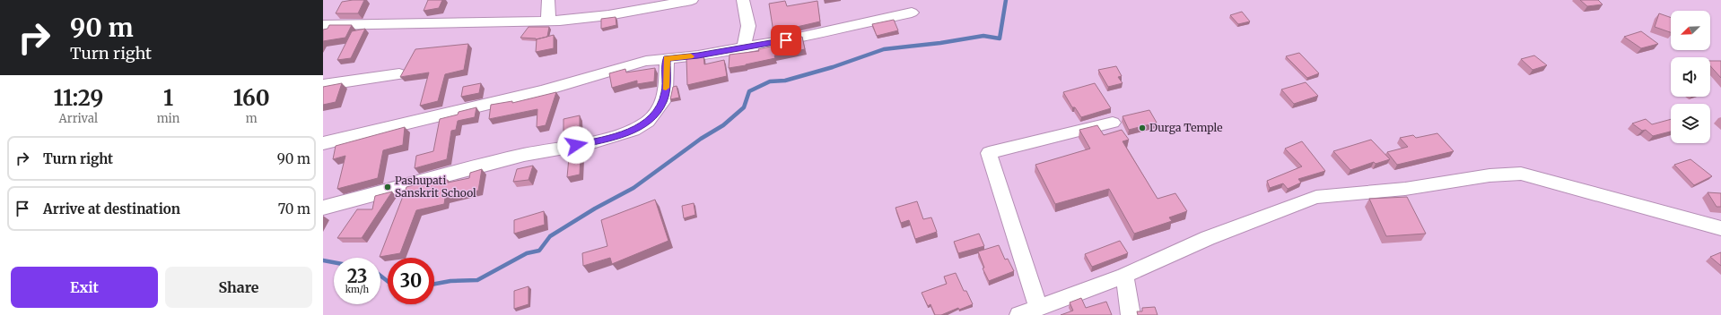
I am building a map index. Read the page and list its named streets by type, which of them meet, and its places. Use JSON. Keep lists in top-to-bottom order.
{
  "places": ["Durga Temple", "Pashupati Sanskrit School"],
  "north": "bottom left",
  "page": {
    "turn": ["90 m", "Turn right"],
    "eta": [
      "11:29",
      "Arrival",
      "1",
      "min",
      "160",
      "m"
    ],
    "list": [
      {
        "name": "Turn right",
        "value": "90 m"
      },
      {
        "name": "Arrive at destination",
        "value": "70 m"
      }
    ],
    "speed": "23 km/h",
    "limit": "30",
    "buttons": ["Exit", "Share"]
  }
}
